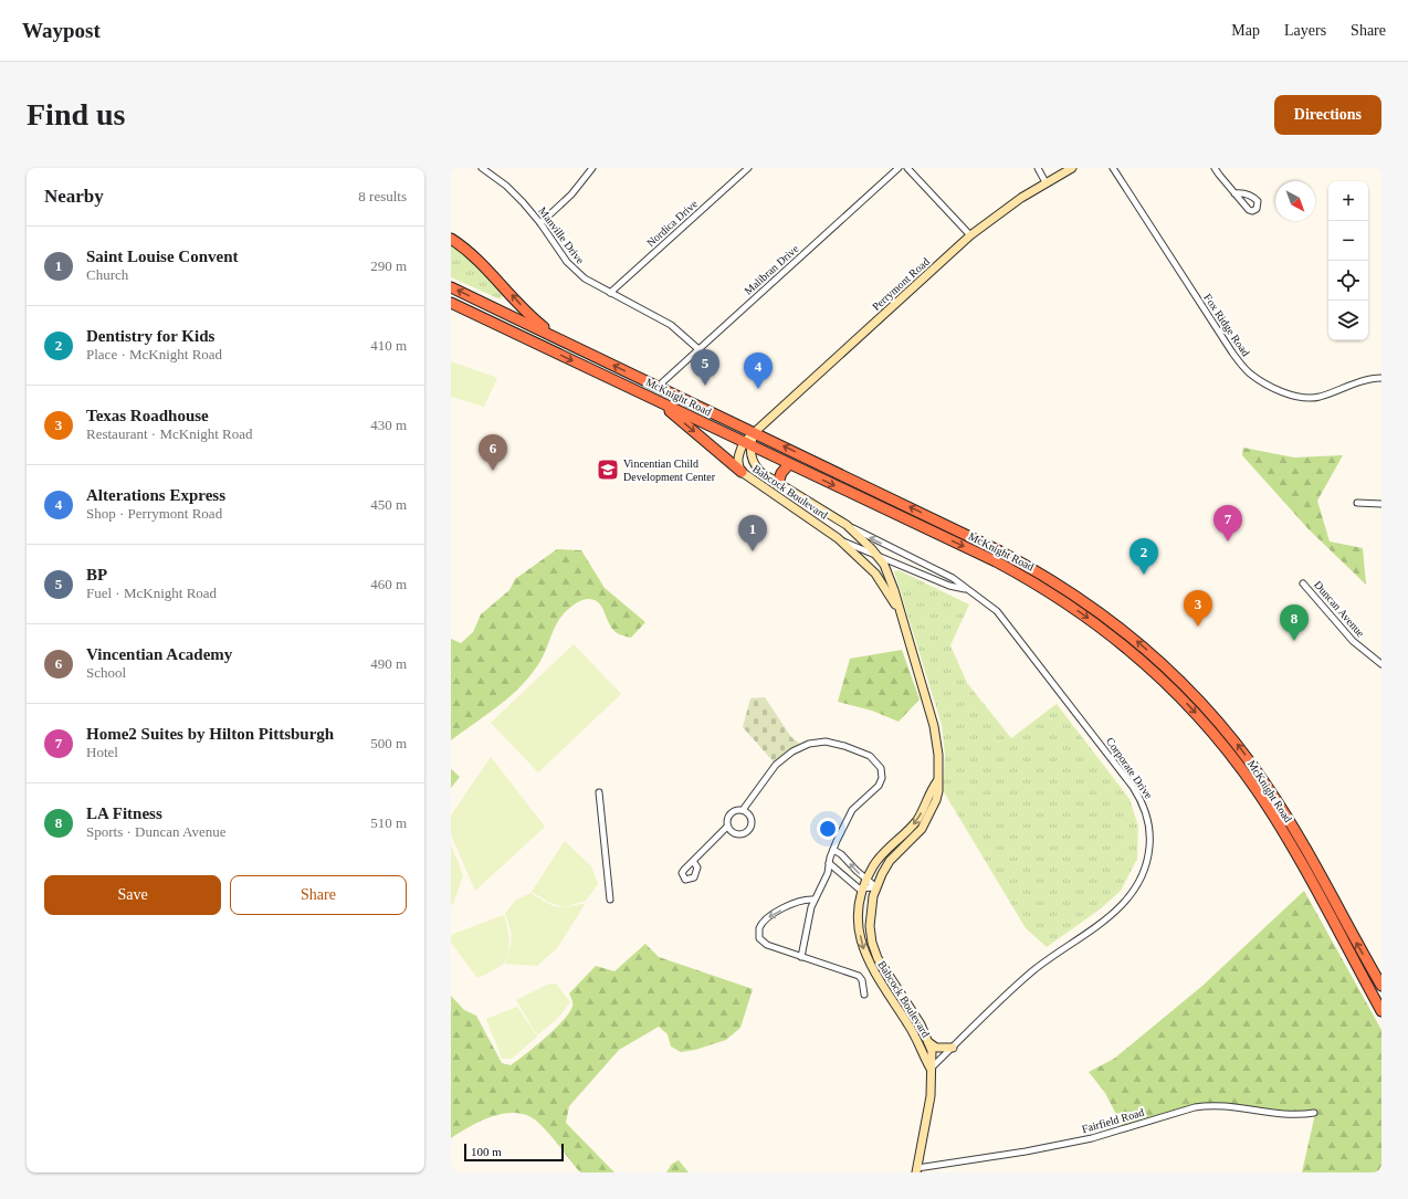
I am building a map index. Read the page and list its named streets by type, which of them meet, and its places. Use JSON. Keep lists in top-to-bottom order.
{
  "streets": {
    "highway": ["McKnight Road"],
    "street": [
      "Nordica Drive",
      "Manville Drive",
      "Malibran Drive",
      "Perrymont Road",
      "Fox Ridge Road",
      "Babcock Boulevard",
      "Duncan Avenue",
      "Corporate Drive",
      "Fairfield Road"
    ]
  },
  "crossings": [
    ["Nordica Drive", "Manville Drive"],
    ["Manville Drive", "Malibran Drive"],
    ["Malibran Drive", "McKnight Road"],
    ["Perrymont Road", "McKnight Road"],
    ["McKnight Road", "Babcock Boulevard"],
    ["Babcock Boulevard", "Corporate Drive"],
    ["Babcock Boulevard", "Fairfield Road"]
  ],
  "places": {
    "school or university": ["Vincentian Child Development Center"]
  },
  "scale_bar": "100 m",
  "north": "bottom right",
  "page": {
    "header": "Waypost",
    "nav": ["Map", "Layers", "Share"],
    "buttons": [
      "Directions",
      ["Save", "Share"]
    ],
    "title": "Find us",
    "heading": ["Nearby", "8 results"],
    "map_buttons": ["+", "−"],
    "list": [
      {
        "mark": "1",
        "name": "Saint Louise Convent",
        "note": "Church",
        "value": "290 m"
      },
      {
        "mark": "2",
        "name": "Dentistry for Kids",
        "note": "Place · McKnight Road",
        "value": "410 m"
      },
      {
        "mark": "3",
        "name": "Texas Roadhouse",
        "note": "Restaurant · McKnight Road",
        "value": "430 m"
      },
      {
        "mark": "4",
        "name": "Alterations Express",
        "note": "Shop · Perrymont Road",
        "value": "450 m"
      },
      {
        "mark": "5",
        "name": "BP",
        "note": "Fuel · McKnight Road",
        "value": "460 m"
      },
      {
        "mark": "6",
        "name": "Vincentian Academy",
        "note": "School",
        "value": "490 m"
      },
      {
        "mark": "7",
        "name": "Home2 Suites by Hilton Pittsburgh",
        "note": "Hotel",
        "value": "500 m"
      },
      {
        "mark": "8",
        "name": "LA Fitness",
        "note": "Sports · Duncan Avenue",
        "value": "510 m"
      }
    ],
    "pins": [
      "5",
      "4",
      "6",
      "7",
      "1",
      "2",
      "3",
      "8"
    ],
    "scale": "100 m"
  }
}
